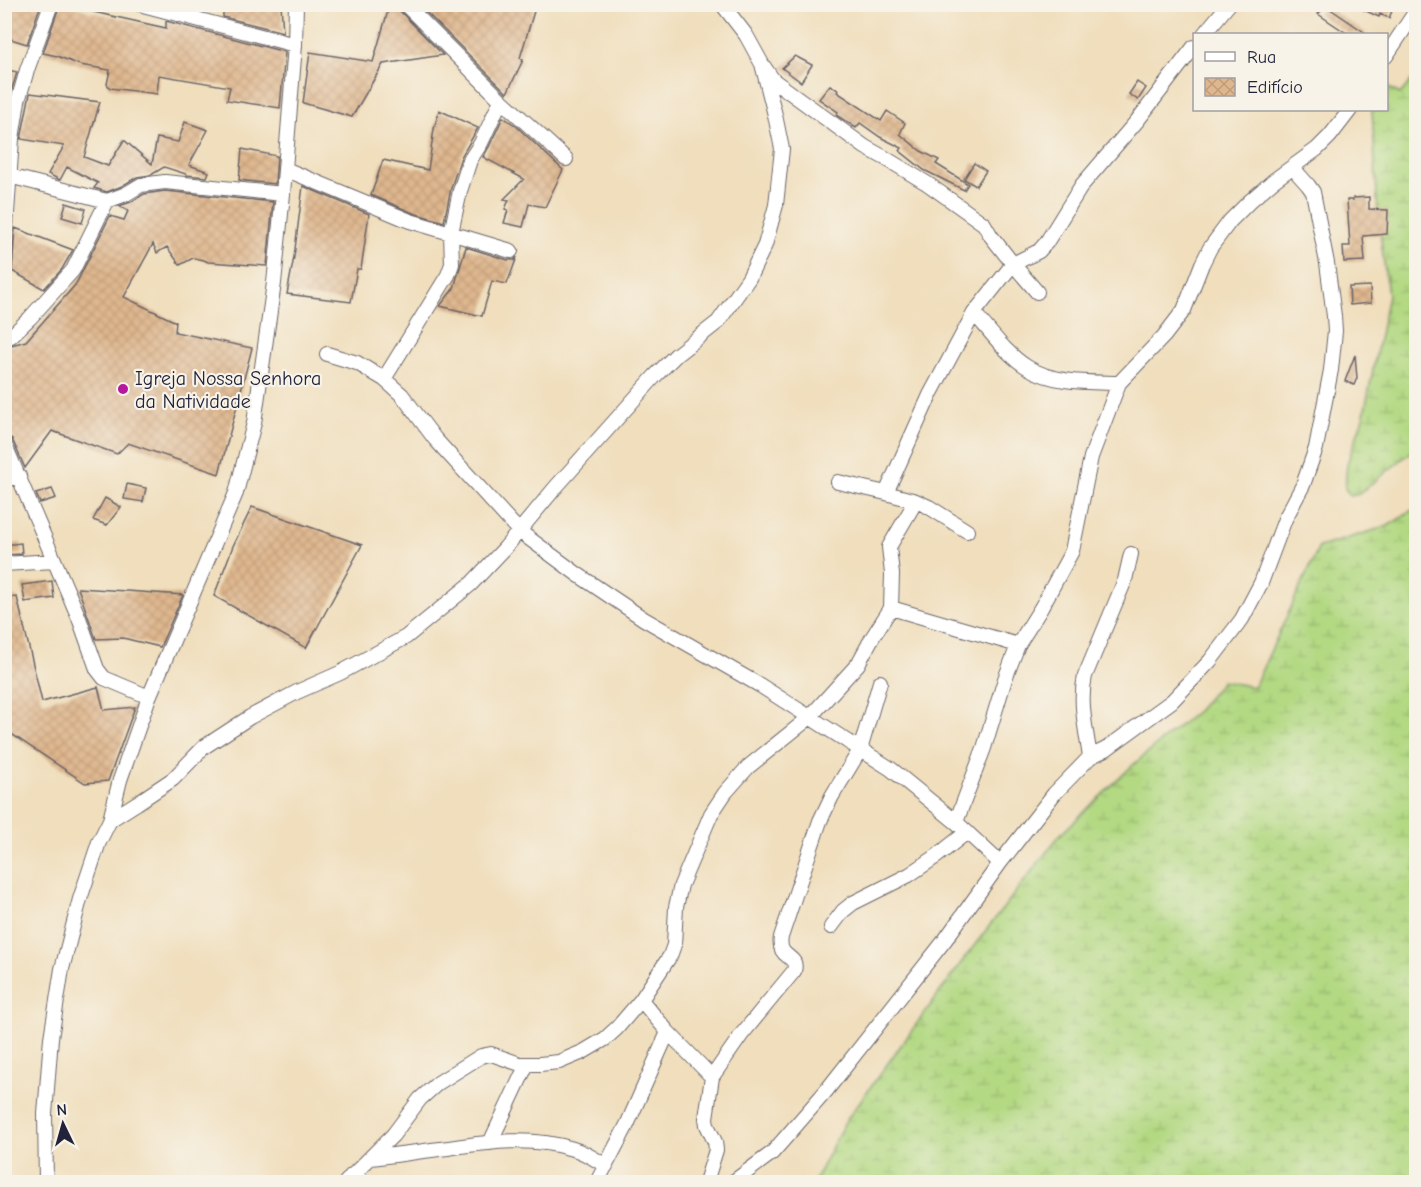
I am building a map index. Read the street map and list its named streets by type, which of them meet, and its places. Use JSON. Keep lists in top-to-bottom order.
{
  "places": ["Igreja Nossa Senhora da Natividade"],
  "legend": ["Rua", "Edifício"],
  "north": "top"
}
